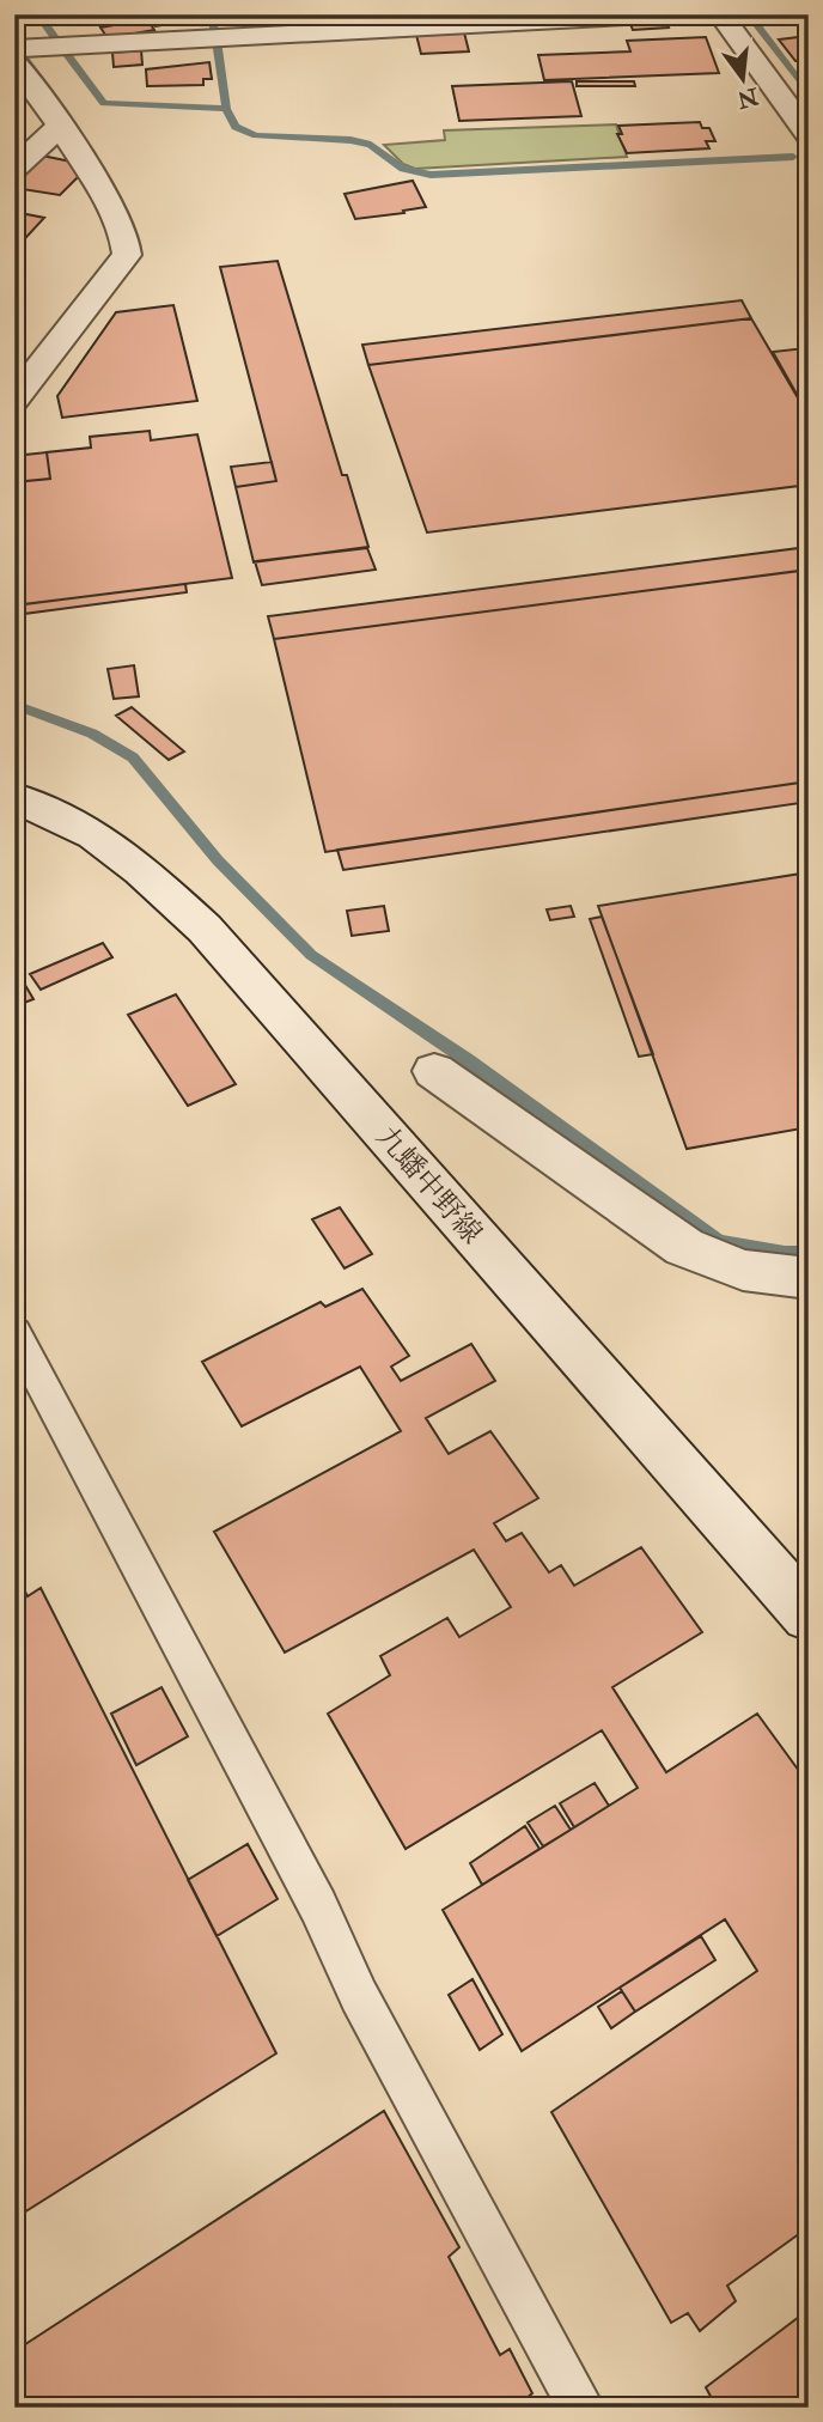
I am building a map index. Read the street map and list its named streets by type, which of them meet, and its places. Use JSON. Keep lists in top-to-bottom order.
{
  "streets": {
    "street": ["九蟠中野線"]
  },
  "north": "bottom"
}
